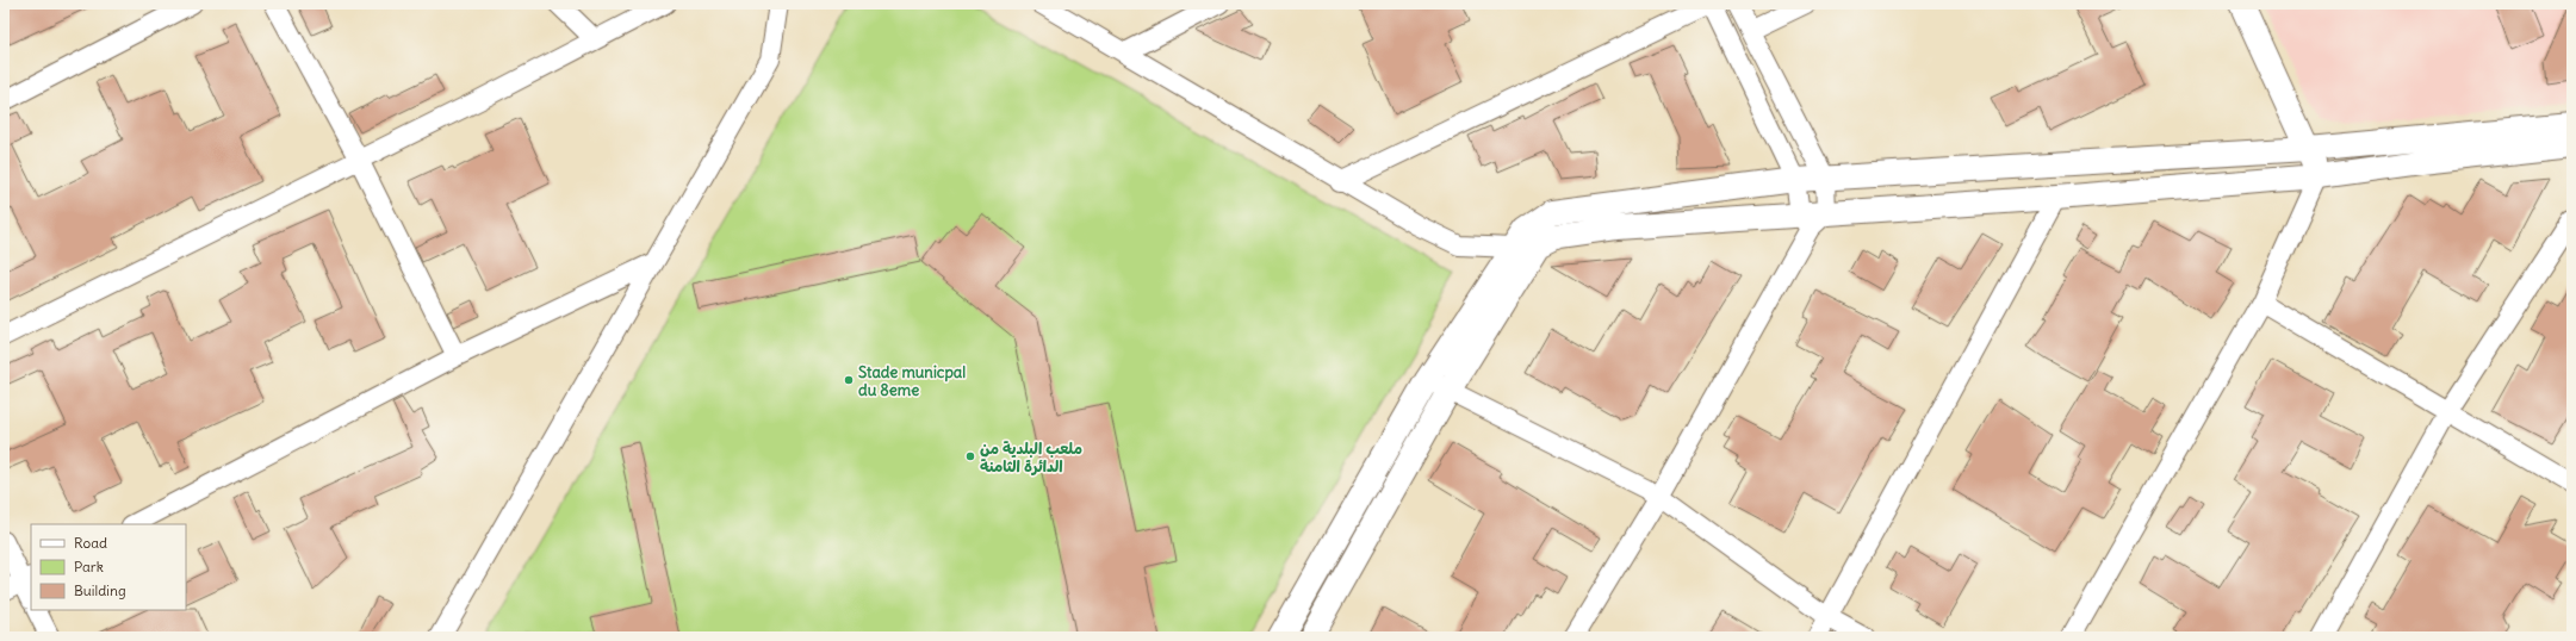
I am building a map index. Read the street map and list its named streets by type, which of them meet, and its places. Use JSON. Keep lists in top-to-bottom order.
{
  "places": ["Stade municpal du 8eme", "ملعب البلدية من الدائرة الثامنة"],
  "legend": ["Road", "Park", "Building"]
}
